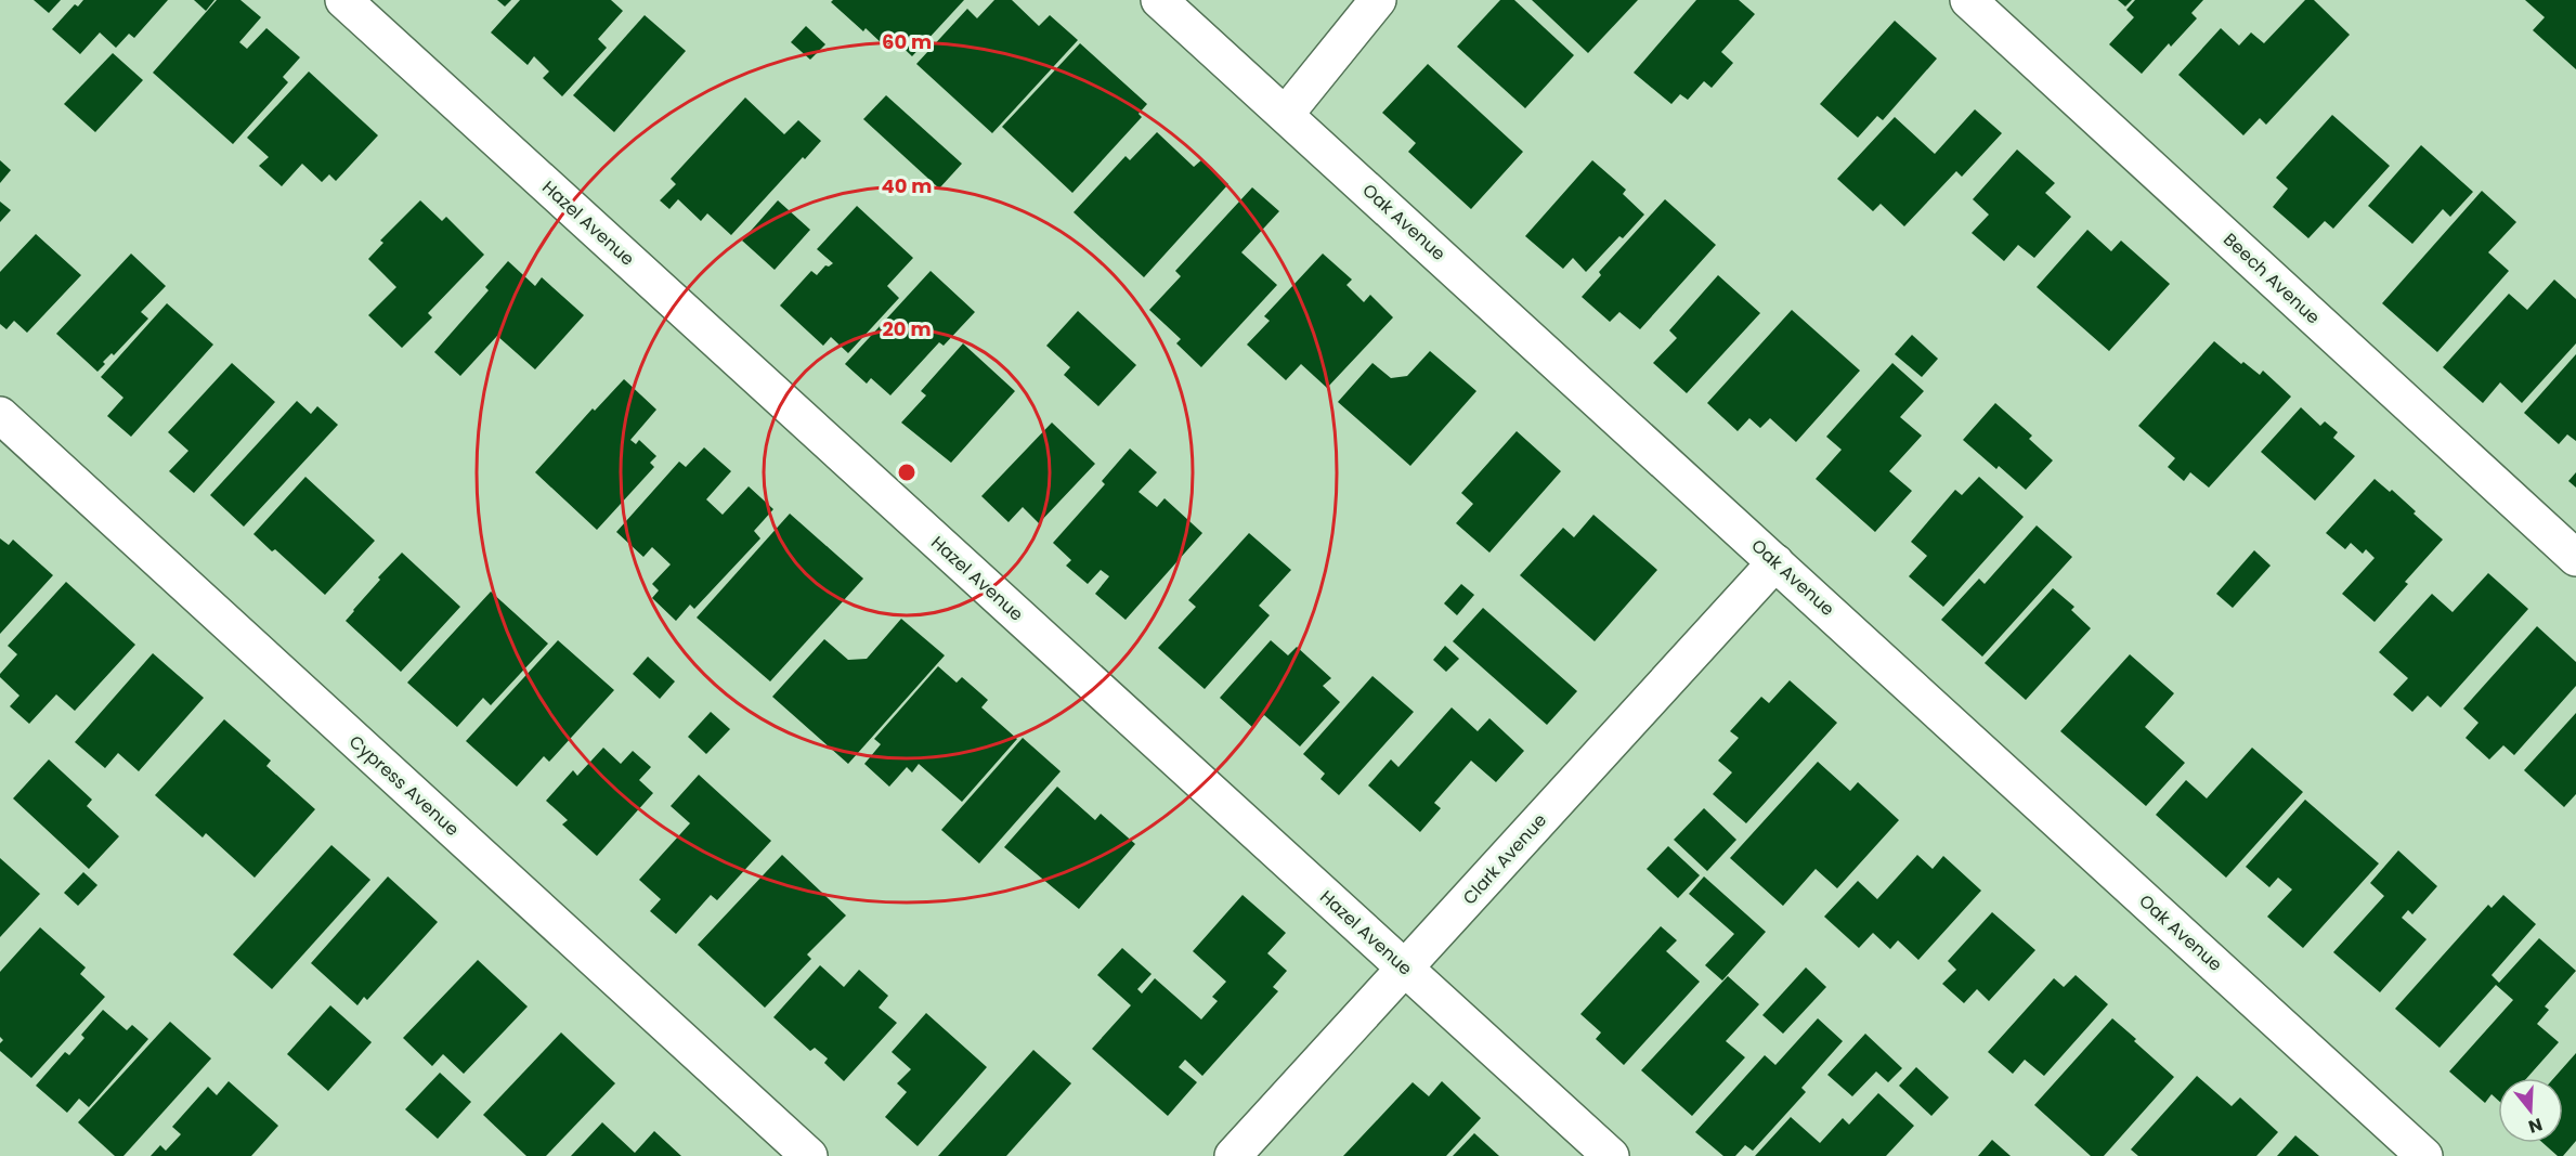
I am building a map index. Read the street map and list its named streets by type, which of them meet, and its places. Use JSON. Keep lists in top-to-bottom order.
{
  "streets": {
    "street": [
      "Oak Avenue",
      "Hazel Avenue",
      "Beech Avenue",
      "Cypress Avenue",
      "Clark Avenue"
    ]
  },
  "crossings": [
    ["Oak Avenue", "Clark Avenue"],
    ["Hazel Avenue", "Clark Avenue"]
  ],
  "north": "bottom",
  "rings": ["60 m", "40 m", "20 m"]
}
